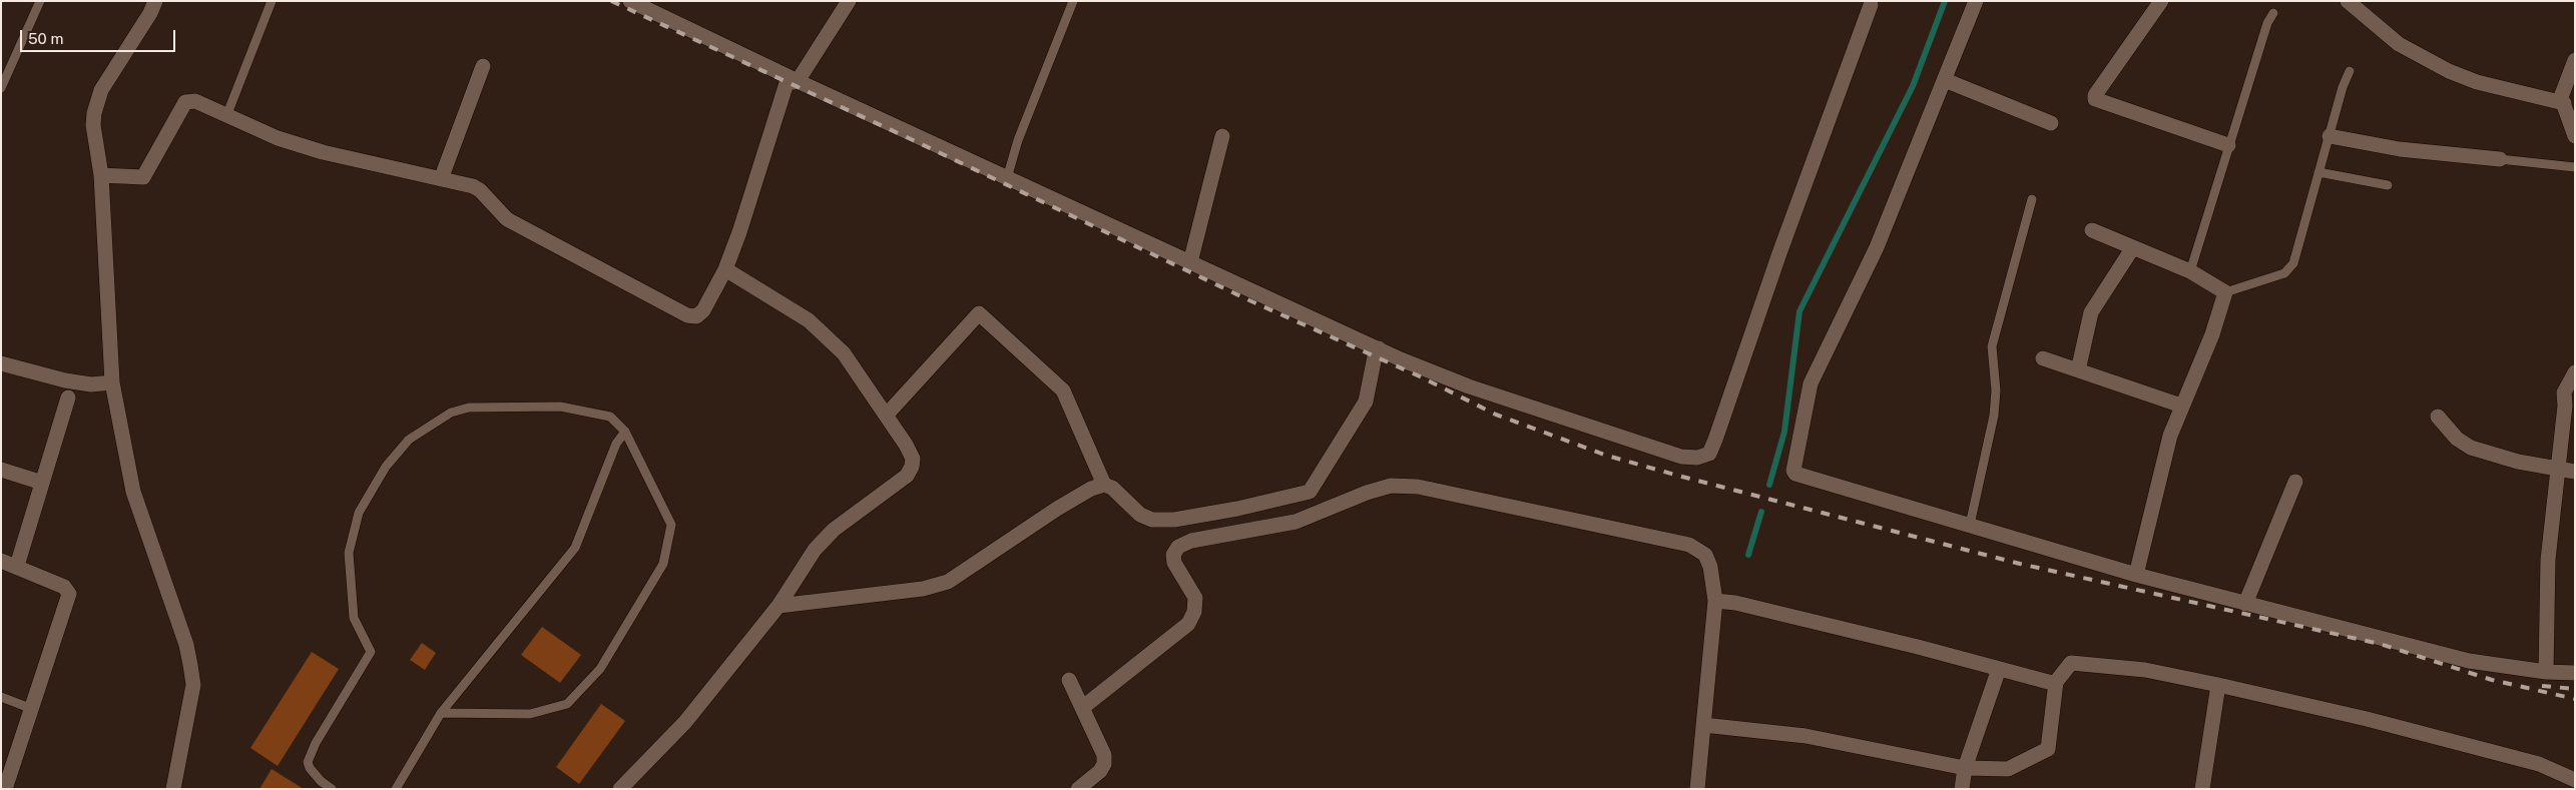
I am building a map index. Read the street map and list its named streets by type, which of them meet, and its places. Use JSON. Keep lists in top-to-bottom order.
{
  "scale_bar": "50 m"
}
